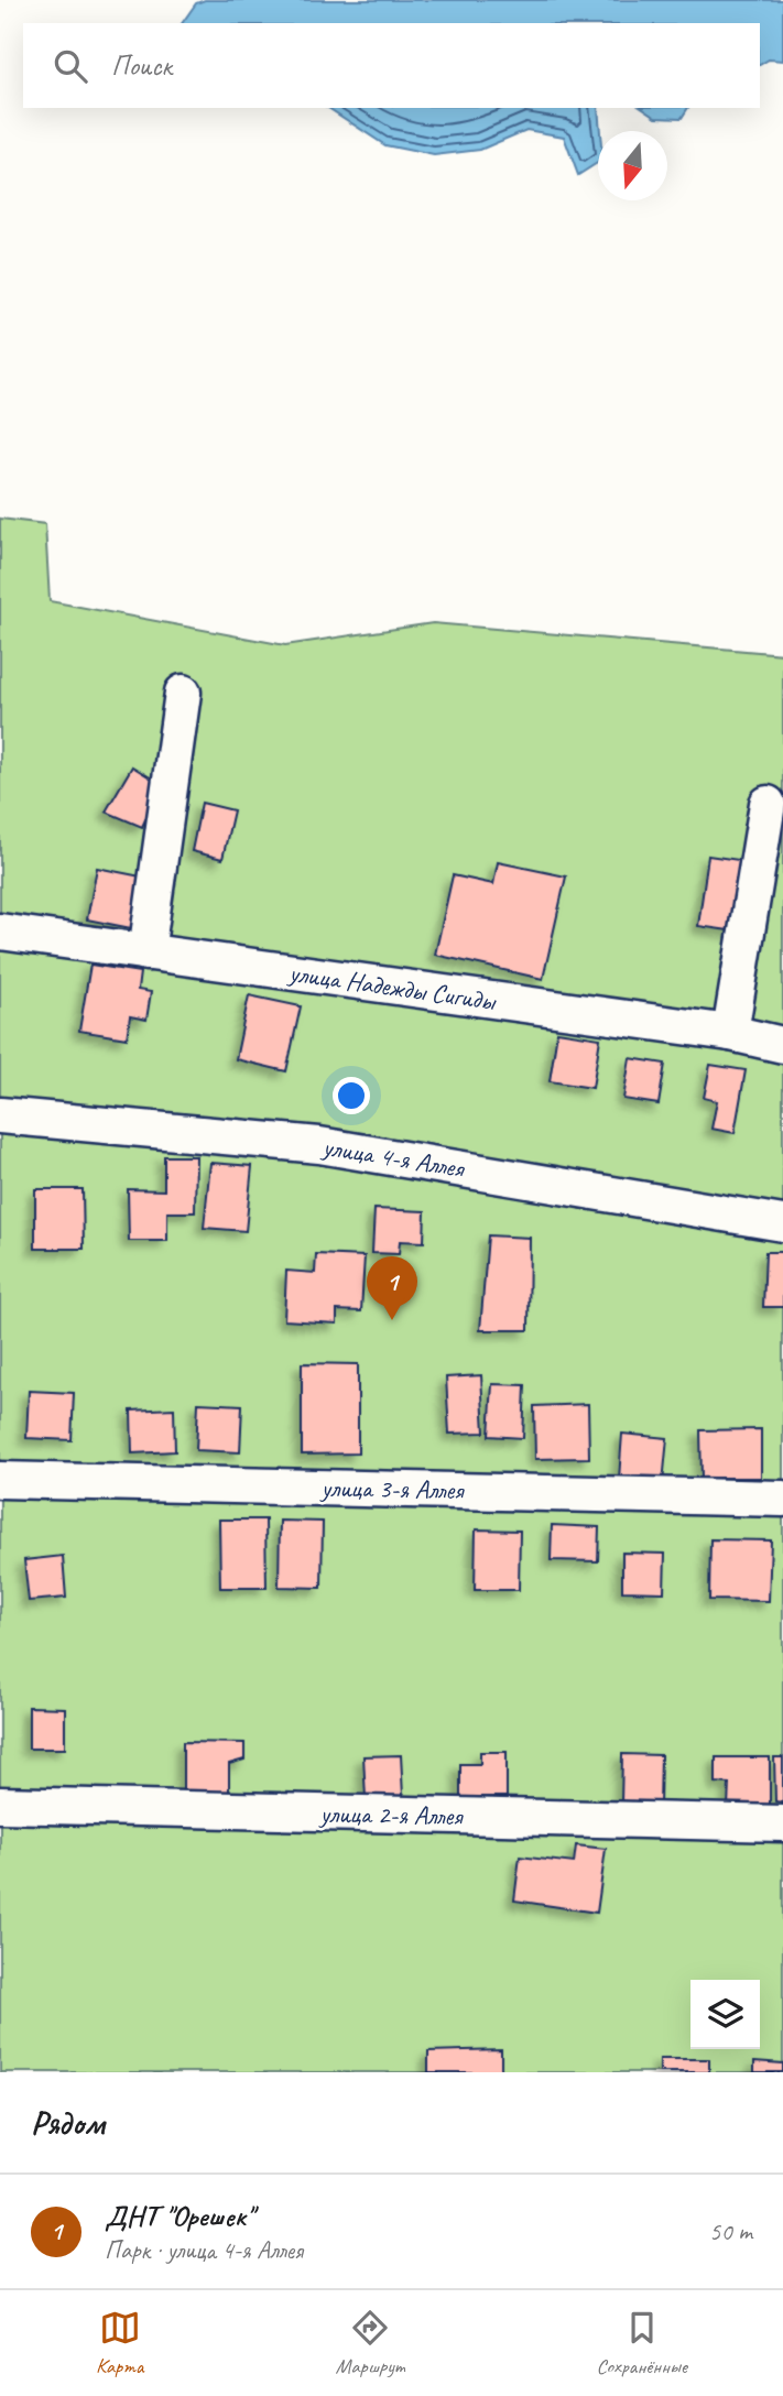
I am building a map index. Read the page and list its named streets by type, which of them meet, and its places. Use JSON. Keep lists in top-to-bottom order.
{
  "streets": {
    "street": [
      "улица Надежды Сигиды",
      "улица 4-я Аллея",
      "улица 3-я Аллея",
      "улица 2-я Аллея"
    ]
  },
  "north": "bottom",
  "page": {
    "search": "Поиск",
    "pins": "1",
    "heading": "Рядом",
    "list": [
      {
        "mark": "1",
        "name": "ДНТ \"Орешек\"",
        "note": "Парк · улица 4-я Аллея",
        "value": "50 m"
      }
    ],
    "nav": ["Карта", "Маршрут", "Сохранённые"]
  }
}
